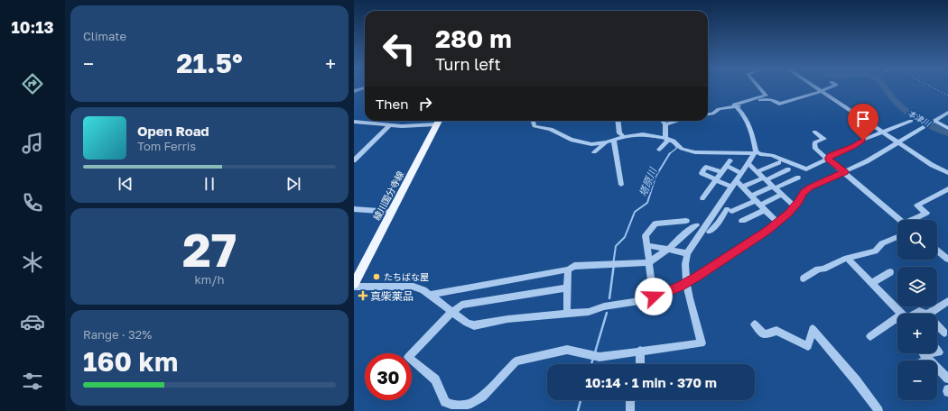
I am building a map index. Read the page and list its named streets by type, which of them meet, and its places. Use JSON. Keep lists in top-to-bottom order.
{
  "streets": {
    "main road": ["綾川国分寺線"]
  },
  "water": ["本津川", "塔原川"],
  "places": {
    "other": ["たちばな屋"],
    "health": ["真柴薬品"]
  },
  "page": {
    "tabs": "10:13",
    "tile": [
      "Climate",
      ["27", "km/h"],
      ["Range · 32%", "160 km"]
    ],
    "turn": ["280 m", "Turn left"],
    "heat": ["−", "21.5°", "+"],
    "then": "Then",
    "song": ["Open Road", "Tom Ferris"],
    "map_buttons": ["+", "−"],
    "limit": "30",
    "trip": "10:14 · 1 min · 370 m"
  }
}
